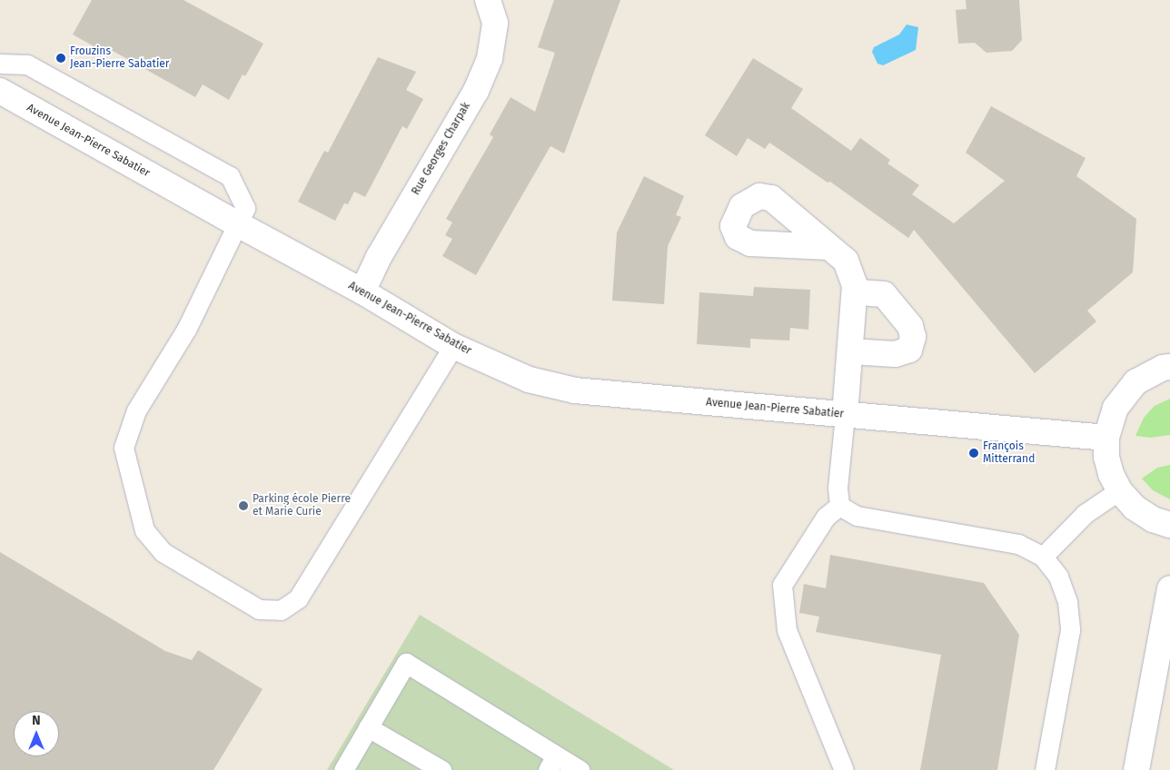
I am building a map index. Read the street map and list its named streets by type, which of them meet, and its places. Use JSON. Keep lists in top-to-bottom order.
{
  "streets": {
    "street": ["Avenue Jean-Pierre Sabatier", "Rue Georges Charpak"]
  },
  "crossings": [
    ["Avenue Jean-Pierre Sabatier", "Rue Georges Charpak"]
  ],
  "places": ["Frouzins Jean-Pierre Sabatier", "François Mitterrand", "Parking école Pierre et Marie Curie"],
  "north": "top"
}
